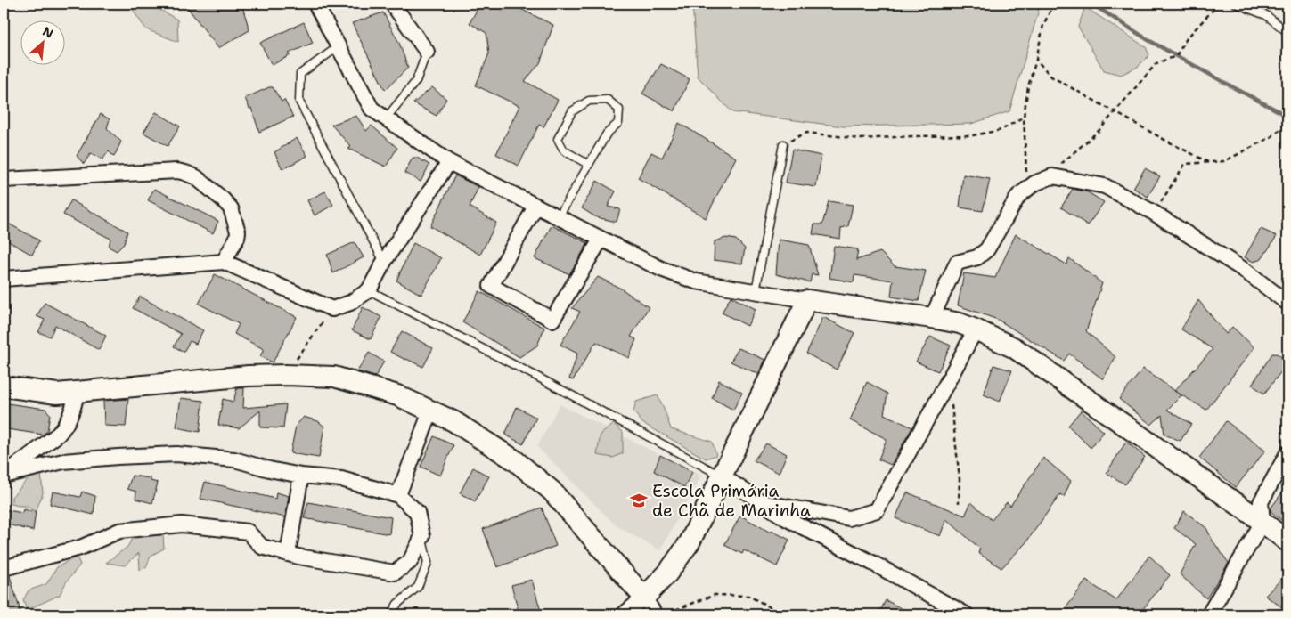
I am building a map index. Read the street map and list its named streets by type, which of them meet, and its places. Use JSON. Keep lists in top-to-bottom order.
{
  "places": {
    "school or university": ["Escola Primária de Chã de Marinha"]
  },
  "north": "top right"
}
